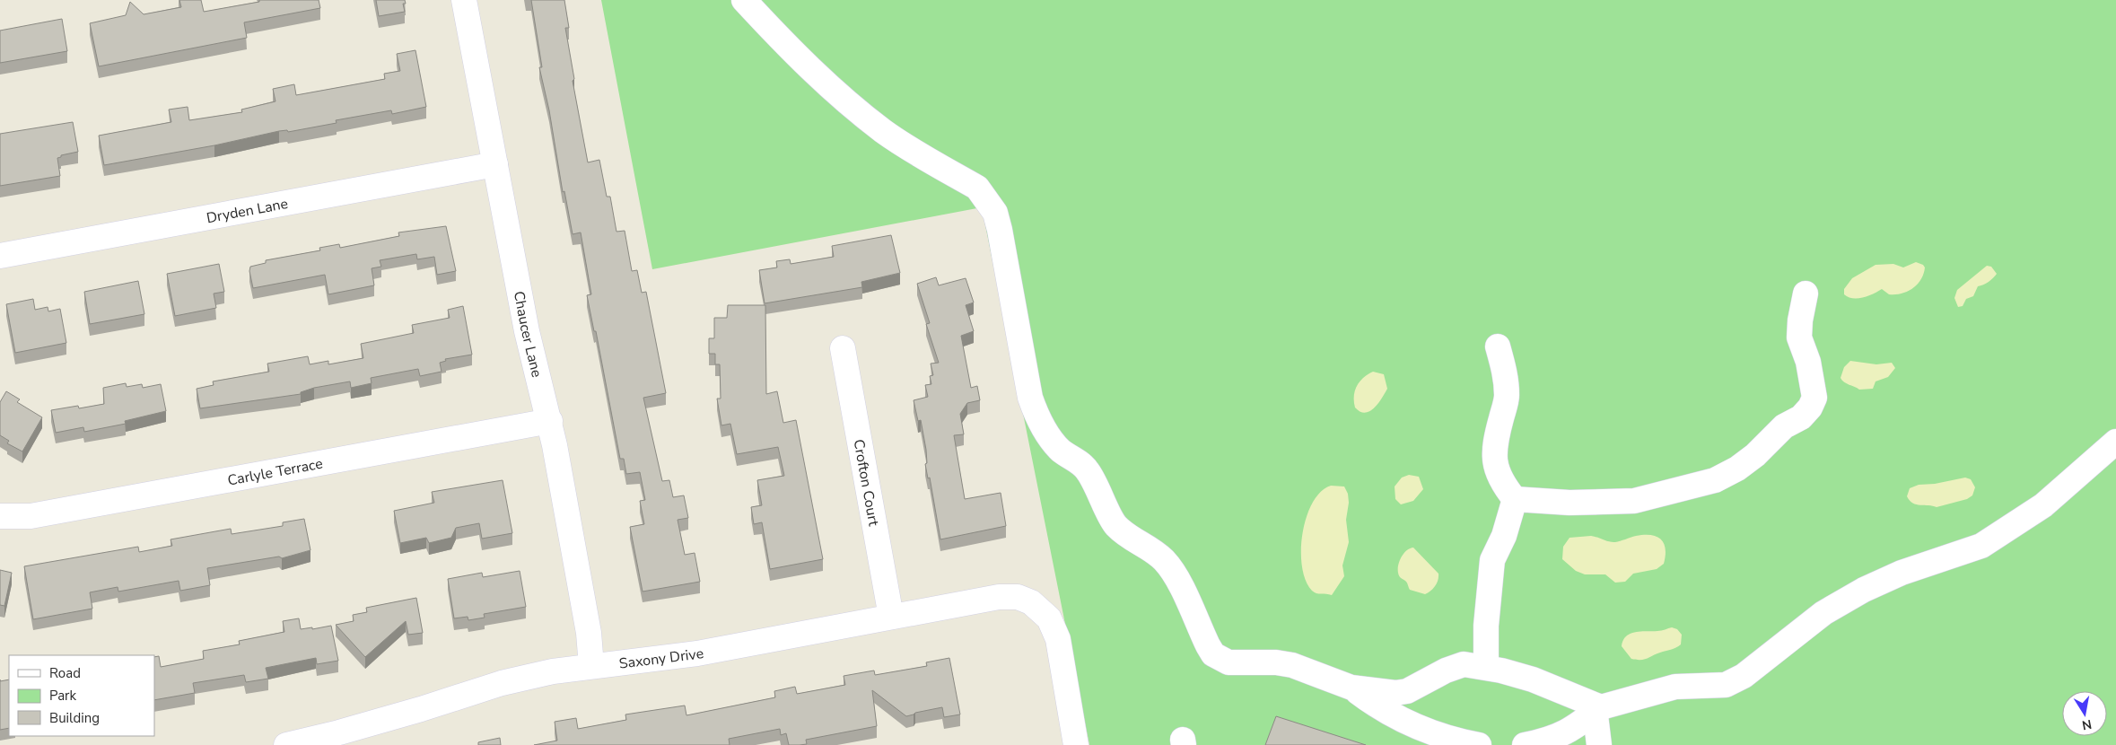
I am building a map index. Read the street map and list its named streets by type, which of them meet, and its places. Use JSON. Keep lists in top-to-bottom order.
{
  "streets": {
    "street": [
      "Dryden Lane",
      "Chaucer Lane",
      "Carlyle Terrace",
      "Crofton Court",
      "Saxony Drive"
    ]
  },
  "crossings": [
    ["Dryden Lane", "Chaucer Lane"],
    ["Chaucer Lane", "Carlyle Terrace"],
    ["Chaucer Lane", "Saxony Drive"],
    ["Crofton Court", "Saxony Drive"]
  ],
  "legend": ["Road", "Park", "Building"],
  "north": "bottom"
}
